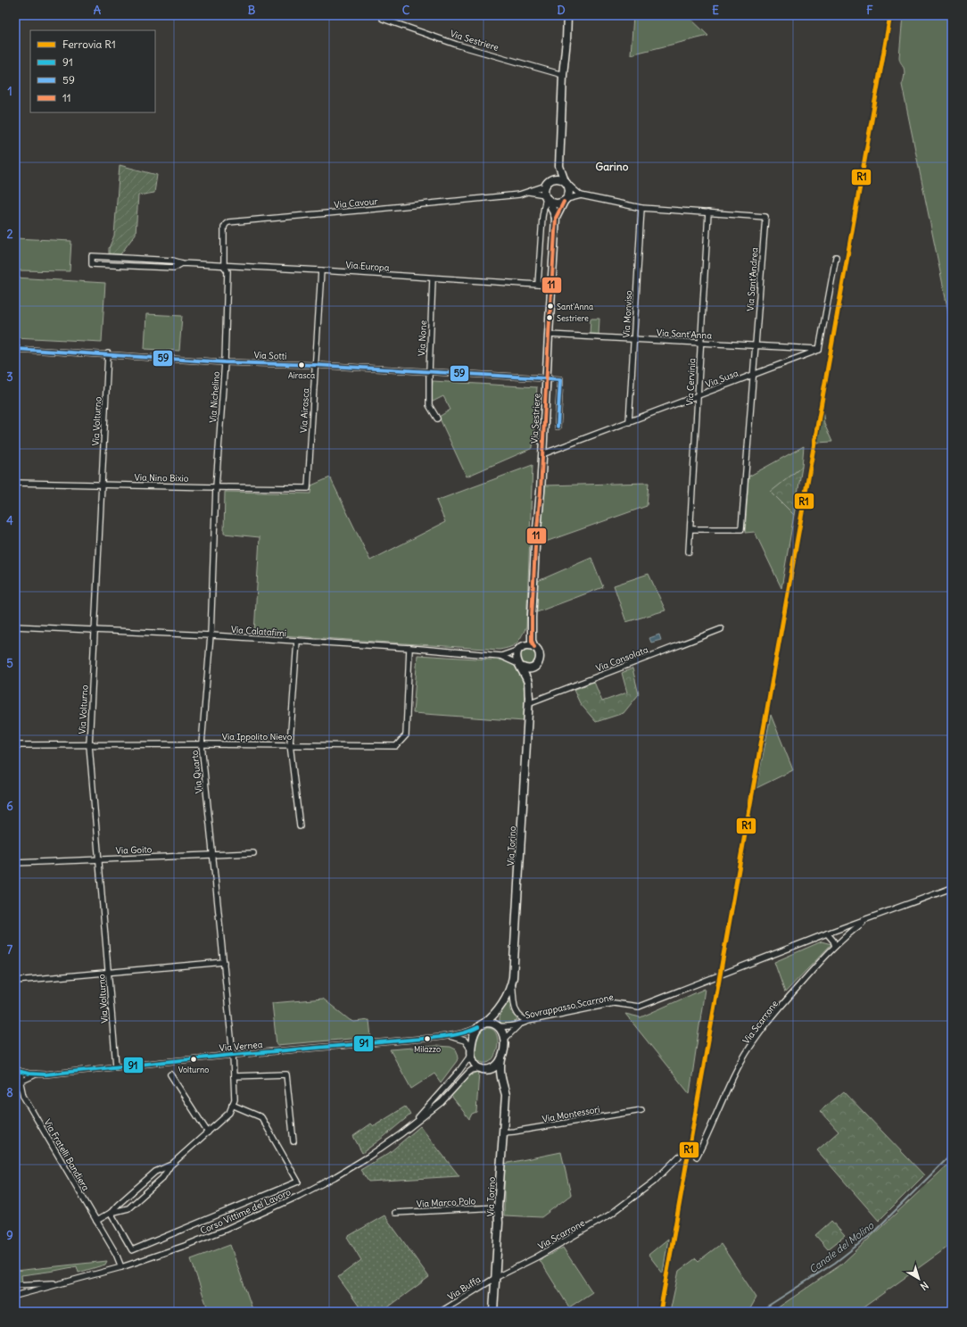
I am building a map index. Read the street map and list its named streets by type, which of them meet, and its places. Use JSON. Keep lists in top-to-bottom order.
{
  "streets": {
    "main road": ["Via Sestriere", "Via Torino"],
    "street": [
      "Via Cavour",
      "Via Europa",
      "Via Sant'Andrea",
      "Via Monviso",
      "Via Sant'Anna",
      "Via None",
      "Via Sotti",
      "Via Susa",
      "Via Cervinia",
      "Via Nichelino",
      "Via Airasca",
      "Via Volturno",
      "Via Nino Bixio",
      "Via Calatafimi",
      "Via Consolata",
      "Via Ippolito Nievo",
      "Via Quarto",
      "Via Goito",
      "Sovrappasso Scarrone",
      "Via Scarrone",
      "Via Vernea",
      "Via Montessori",
      "Via Fratelli Bandiera",
      "Via Marco Polo",
      "Corso Vittime del Lavoro",
      "Via Buffa"
    ]
  },
  "crossings": [
    ["Via Sestriere", "Via Europa"],
    ["Via Sestriere", "Via Sant'Anna"],
    ["Via Sestriere", "Via Sotti"],
    ["Via Sestriere", "Via Susa"],
    ["Via Sestriere", "Via Torino"],
    ["Via Cavour", "Via Europa"],
    ["Via Cavour", "Via Nichelino"],
    ["Via Europa", "Via None"],
    ["Via Europa", "Via Nichelino"],
    ["Via Europa", "Via Airasca"],
    ["Via Sant'Andrea", "Via Monviso"],
    ["Via Sant'Andrea", "Via Sant'Anna"],
    ["Via Sant'Andrea", "Via Susa"],
    ["Via Sant'Andrea", "Via Cervinia"],
    ["Via Monviso", "Via Sant'Anna"],
    ["Via Monviso", "Via Susa"],
    ["Via Sant'Anna", "Via Susa"],
    ["Via Sant'Anna", "Via Cervinia"],
    ["Via None", "Via Sotti"],
    ["Via Sotti", "Via Nichelino"],
    ["Via Sotti", "Via Airasca"],
    ["Via Sotti", "Via Volturno"],
    ["Via Susa", "Via Cervinia"],
    ["Via Nichelino", "Via Nino Bixio"],
    ["Via Nichelino", "Via Quarto"],
    ["Via Airasca", "Via Nino Bixio"],
    ["Via Volturno", "Via Nino Bixio"],
    ["Via Volturno", "Via Calatafimi"],
    ["Via Volturno", "Via Ippolito Nievo"],
    ["Via Volturno", "Via Goito"],
    ["Via Volturno", "Via Vernea"],
    ["Via Nino Bixio", "Via Quarto"],
    ["Via Calatafimi", "Via Ippolito Nievo"],
    ["Via Calatafimi", "Via Quarto"],
    ["Via Calatafimi", "Via Torino"],
    ["Via Consolata", "Via Torino"],
    ["Via Ippolito Nievo", "Via Quarto"],
    ["Via Quarto", "Via Goito"],
    ["Via Quarto", "Via Vernea"],
    ["Via Torino", "Via Scarrone"],
    ["Via Torino", "Via Montessori"],
    ["Via Torino", "Via Marco Polo"],
    ["Via Torino", "Via Buffa"],
    ["Sovrappasso Scarrone", "Via Scarrone"],
    ["Via Scarrone", "Via Buffa"],
    ["Via Fratelli Bandiera", "Corso Vittime del Lavoro"]
  ],
  "districts": ["Garino"],
  "water": ["Canale del Molino"],
  "places": [
    "Sant'Anna",
    "Sestriere",
    "Airasca",
    "Milazzo",
    "Volturno"
  ],
  "lines": [
    "rail line R1",
    "transit line 11",
    "transit line 59",
    "transit line 91"
  ],
  "legend": [
    "Ferrovia R1",
    "91",
    "59",
    "11"
  ],
  "north": "bottom right",
  "grid": {
    "columns": [
      "A",
      "B",
      "C",
      "D",
      "E",
      "F"
    ],
    "rows": [
      "1",
      "2",
      "3",
      "4",
      "5",
      "6",
      "7",
      "8",
      "9"
    ]
  }
}
